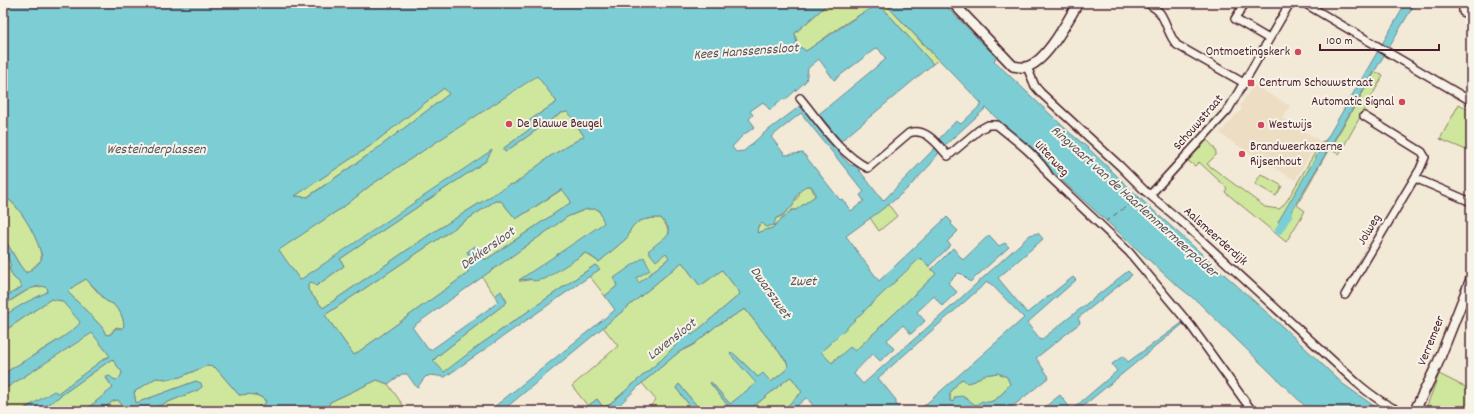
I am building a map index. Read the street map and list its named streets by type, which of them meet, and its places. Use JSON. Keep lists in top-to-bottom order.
{
  "streets": {
    "street": [
      "Schouwstraat",
      "Uiterweg",
      "Jolweg",
      "Aalsmeerderdijk",
      "Verremeer"
    ]
  },
  "crossings": [
    ["Schouwstraat", "Aalsmeerderdijk"]
  ],
  "water": [
    "Kees Hanssenssloot",
    "Westeinderplassen",
    "Ringvaart van de Haarlemmermeerpolder",
    "Dekkersloot",
    "Zwet",
    "Dwarszwet",
    "Lavensloot"
  ],
  "places": {
    "other": [
      "Ontmoetingskerk",
      "Automatic Signal",
      "De Blauwe Beugel",
      "Westwijs",
      "Brandweerkazerne Rijsenhout"
    ],
    "transit": ["Centrum Schouwstraat"]
  },
  "scale_bar": "100 m"
}
